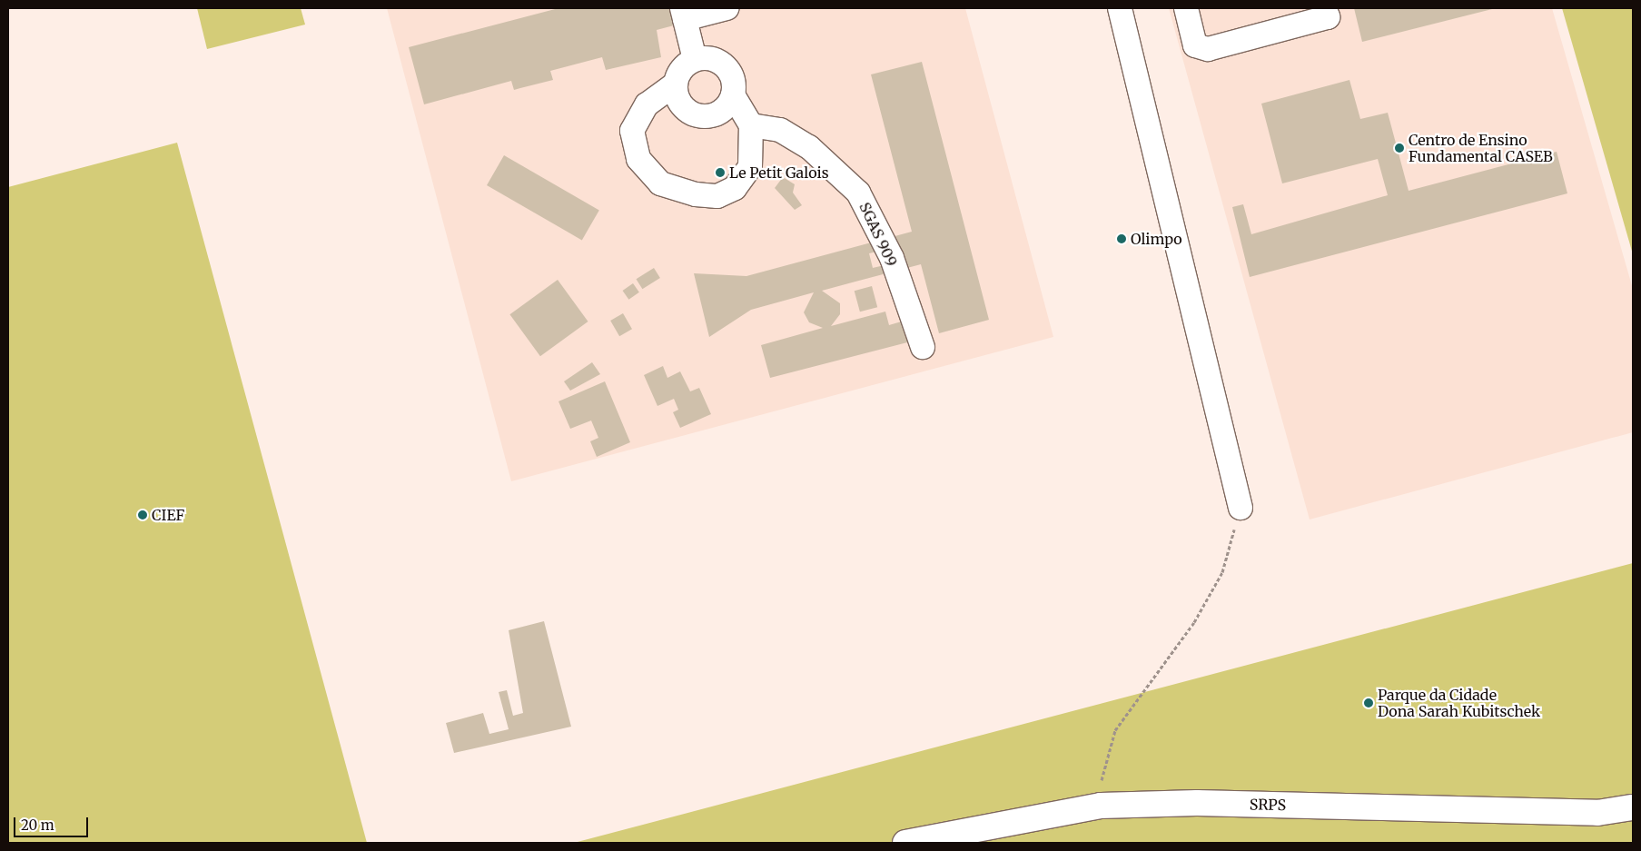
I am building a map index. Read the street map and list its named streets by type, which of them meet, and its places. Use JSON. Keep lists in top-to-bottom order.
{
  "streets": {
    "main road": ["SRPS"],
    "lane": ["SGAS 909"]
  },
  "places": [
    "Centro de Ensino Fundamental CASEB",
    "Le Petit Galois",
    "Olimpo",
    "CIEF",
    "Parque da Cidade Dona Sarah Kubitschek"
  ],
  "scale_bar": "20 m"
}
